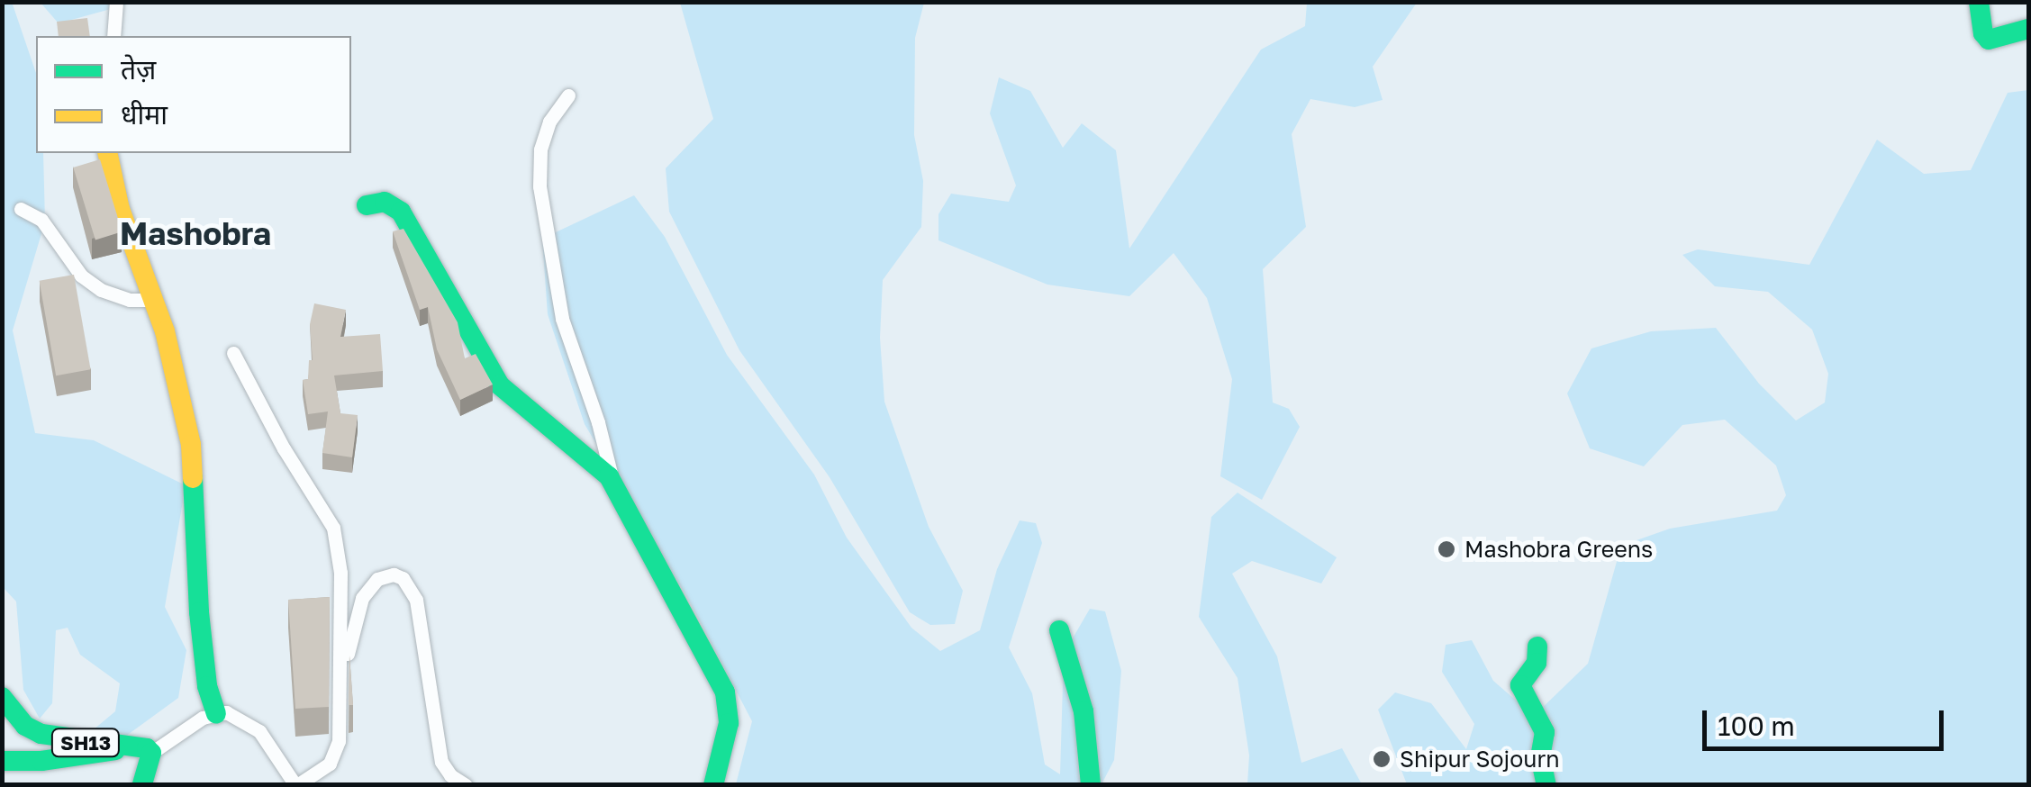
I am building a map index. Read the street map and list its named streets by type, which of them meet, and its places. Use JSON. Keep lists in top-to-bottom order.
{
  "streets": {
    "street": ["SH13"]
  },
  "districts": ["Mashobra"],
  "places": ["Mashobra Greens", "Shipur Sojourn"],
  "legend": ["तेज़", "धीमा"],
  "scale_bar": "100 m"
}
